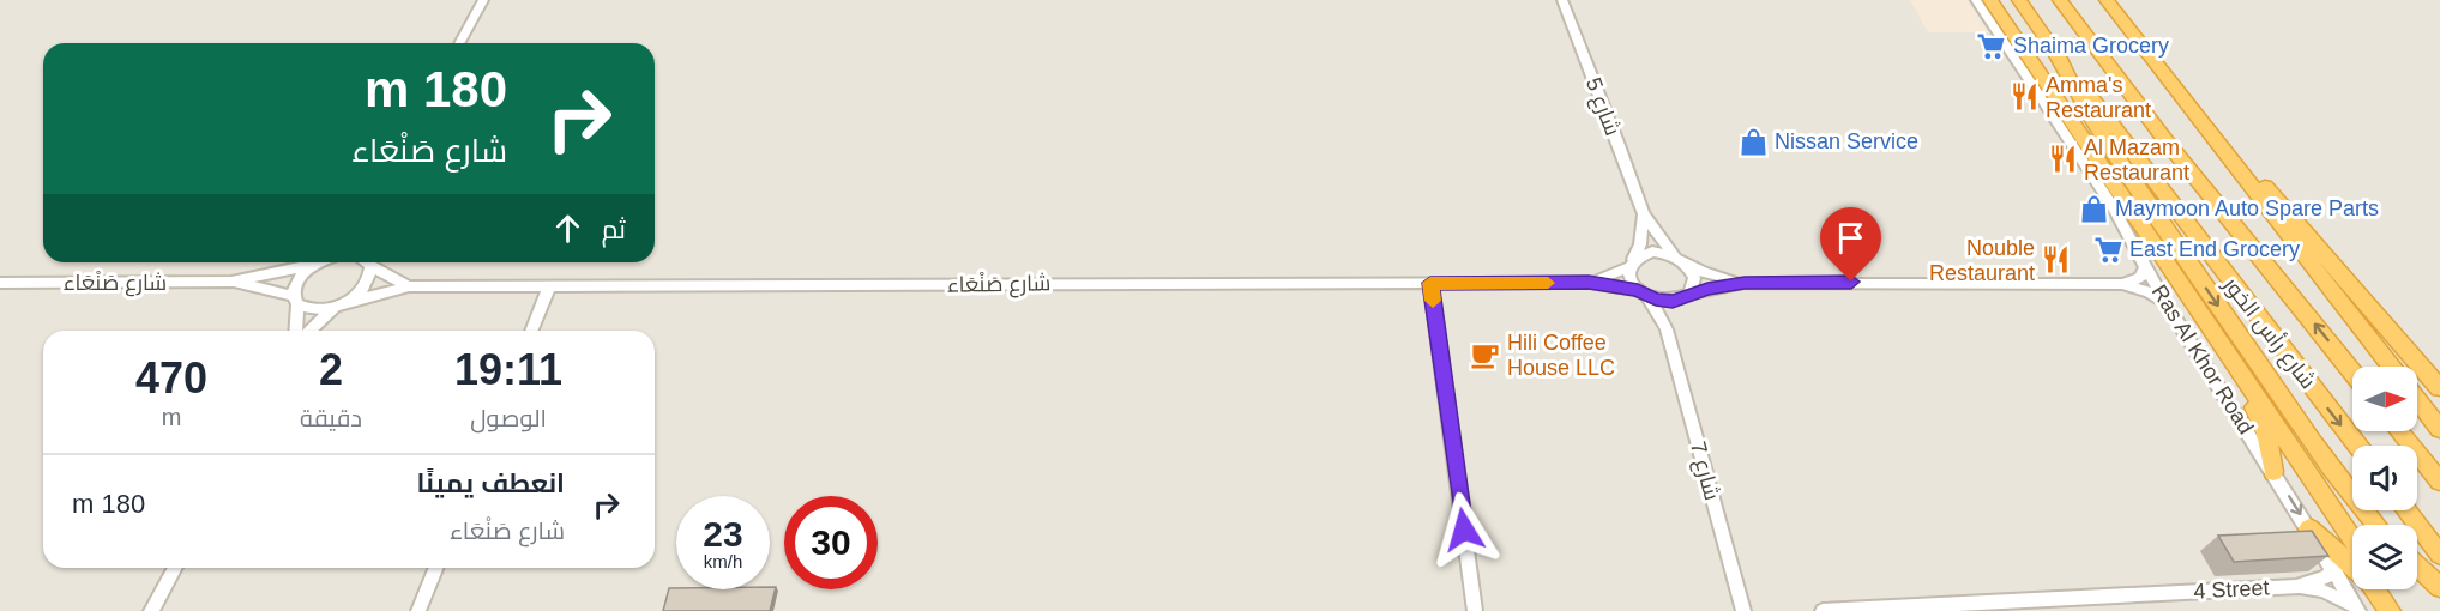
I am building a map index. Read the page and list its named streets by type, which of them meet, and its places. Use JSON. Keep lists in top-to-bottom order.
{
  "streets": {
    "highway": ["شارع رأس الخور"],
    "street": [
      "شارع 5",
      "شارع صَنْعَاء",
      "Ras Al Khor Road",
      "شارع 7",
      "4 Street"
    ]
  },
  "crossings": [
    ["شارع 5", "شارع صَنْعَاء"],
    ["شارع 5", "شارع 7"],
    ["شارع صَنْعَاء", "شارع 7"],
    ["Ras Al Khor Road", "4 Street"]
  ],
  "places": {
    "supermarket": ["Shaima Grocery", "East End Grocery"],
    "restaurant": ["Amma's Restaurant", "Al Mazam Restaurant", "Nouble Restaurant"],
    "shop": ["Nissan Service", "Maymoon Auto Spare Parts"],
    "cafe": ["Hili Coffee House LLC"]
  },
  "north": "right",
  "page": {
    "turn": ["180 m", "شارع صَنْعَاء"],
    "then": "ثم",
    "eta": [
      "19:11",
      "الوصول",
      "2",
      "دقيقة",
      "470",
      "m"
    ],
    "list": [
      {
        "name": "انعطف يمينًا",
        "note": "شارع صَنْعَاء",
        "value": "180 m"
      }
    ],
    "speed": "23 km/h",
    "limit": "30"
  }
}
